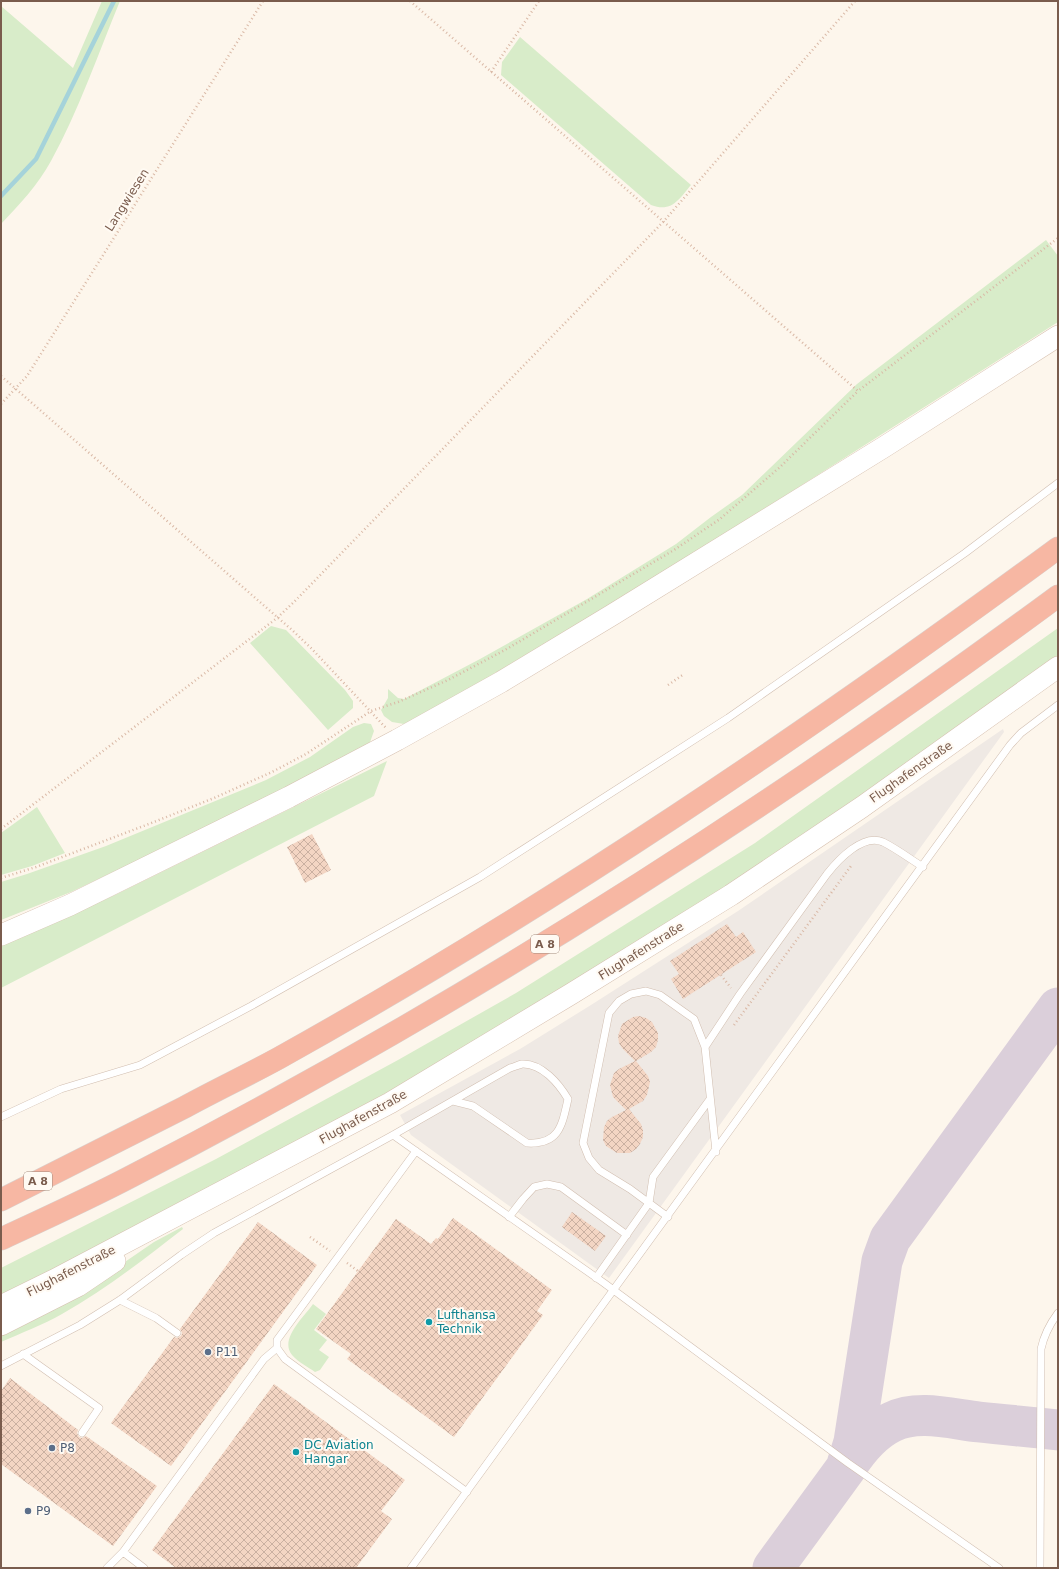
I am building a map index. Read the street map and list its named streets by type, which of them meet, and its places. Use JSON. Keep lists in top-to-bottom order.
{
  "streets": {
    "highway": ["A 8"],
    "main road": ["Flughafenstraße"],
    "path": ["Langwiesen"]
  },
  "places": [
    "Lufthansa Technik",
    "P11",
    "P8",
    "DC Aviation Hangar",
    "P9"
  ]
}
